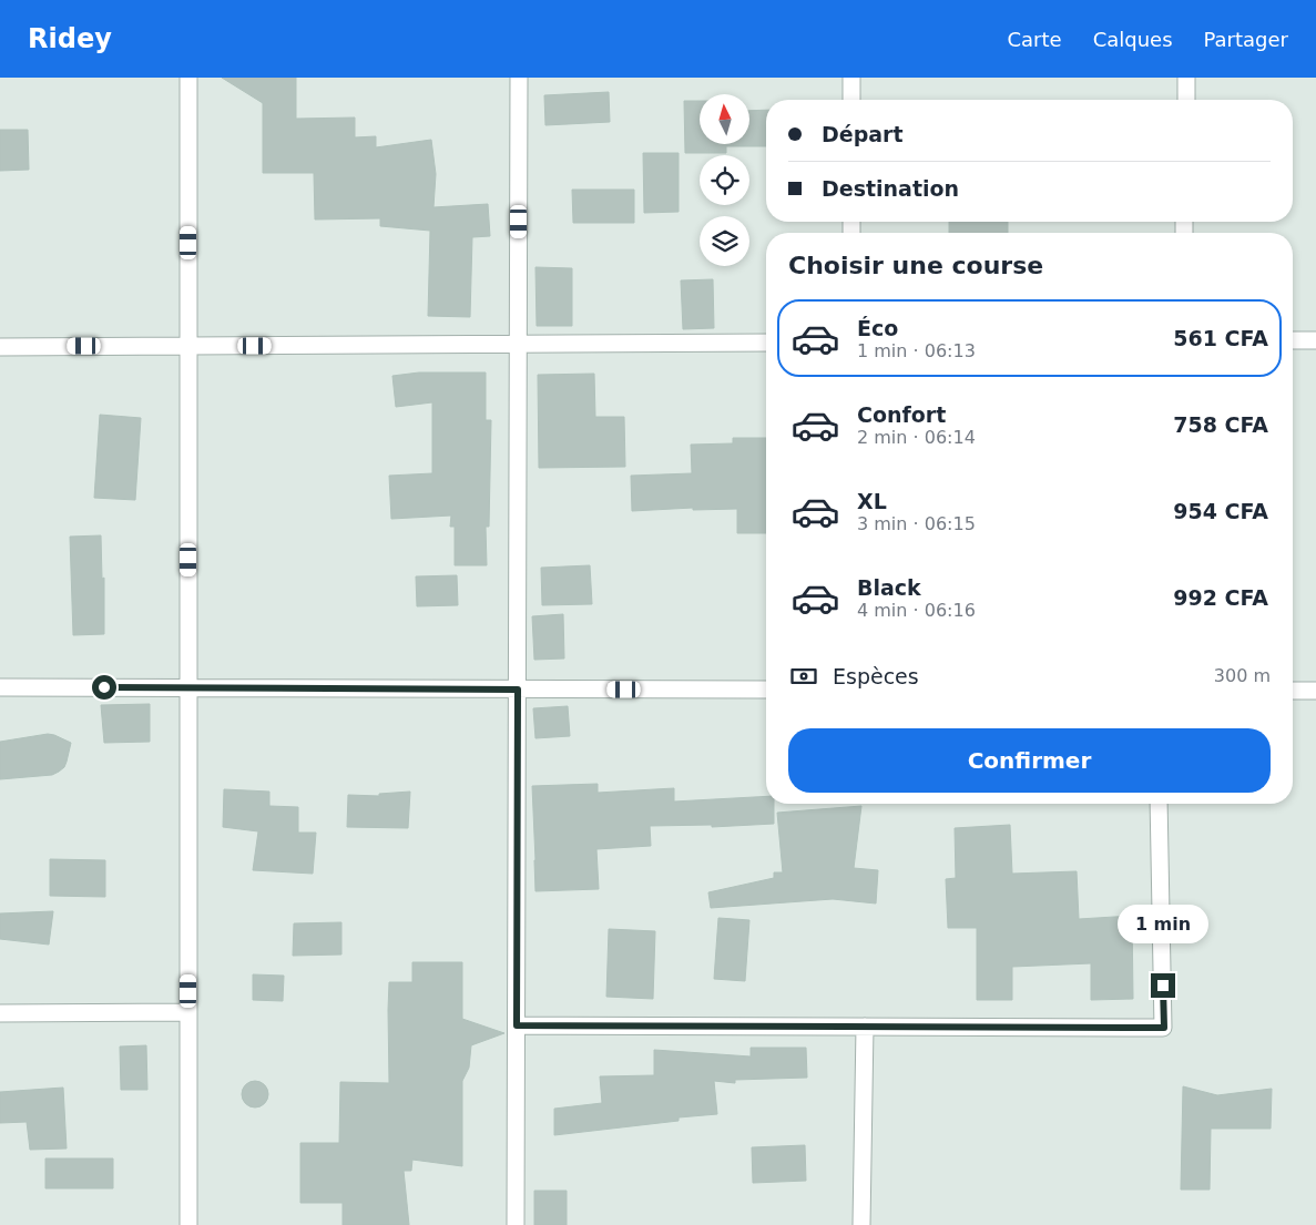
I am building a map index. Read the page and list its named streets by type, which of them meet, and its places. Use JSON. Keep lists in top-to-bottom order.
{
  "north": "top",
  "page": {
    "header": "Ridey",
    "nav": ["Carte", "Calques", "Partager"],
    "banner": ["Départ", "Destination"],
    "heading": "Choisir une course",
    "list": [
      {
        "name": "Éco",
        "note": "1 min · 06:13",
        "value": "561 CFA"
      },
      {
        "name": "Confort",
        "note": "2 min · 06:14",
        "value": "758 CFA"
      },
      {
        "name": "XL",
        "note": "3 min · 06:15",
        "value": "954 CFA"
      },
      {
        "name": "Black",
        "note": "4 min · 06:16",
        "value": "992 CFA"
      }
    ],
    "pay": ["Espèces", "300 m"],
    "buttons": "Confirmer",
    "bubble": "1 min"
  }
}
